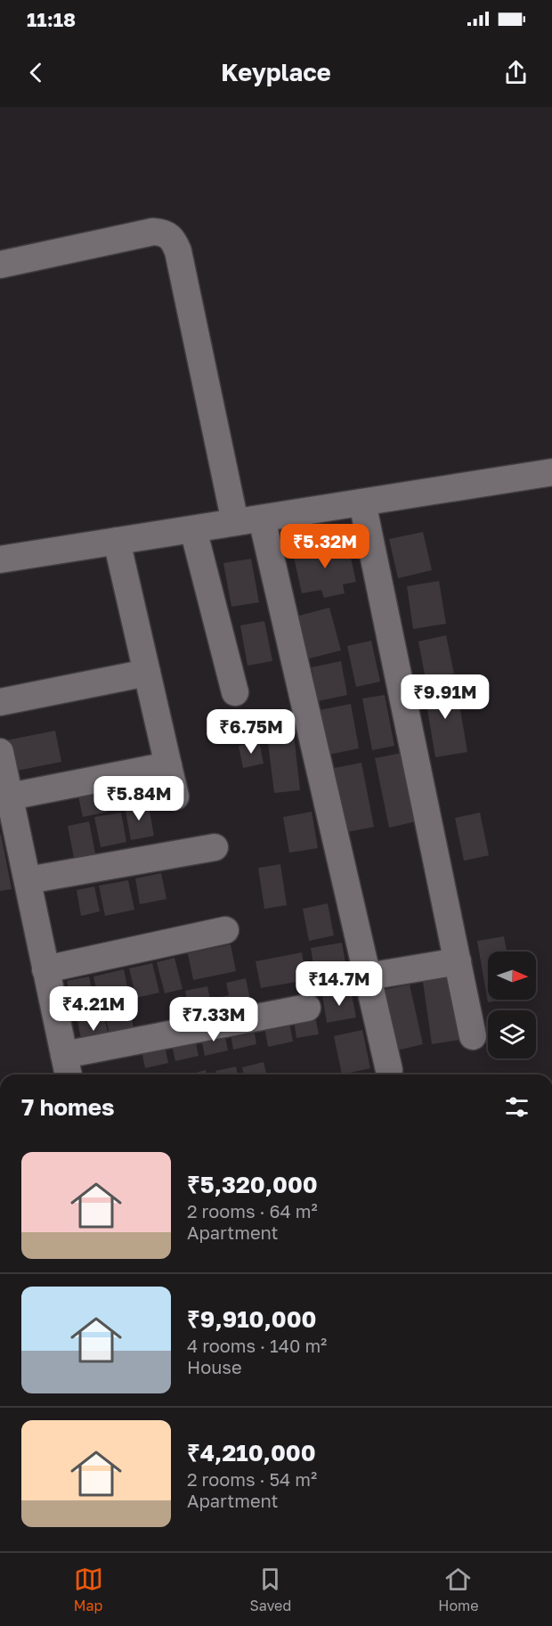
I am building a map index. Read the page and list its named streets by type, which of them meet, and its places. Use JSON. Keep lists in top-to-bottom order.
{
  "north": "right",
  "page": {
    "status": "11:18",
    "header": "Keyplace",
    "price": [
      "₹5.32M",
      "₹9.91M",
      "₹6.75M",
      "₹5.84M",
      "₹14.7M",
      "₹4.21M",
      "₹7.33M"
    ],
    "heading": "7 homes",
    "list": [
      {
        "name": "₹5,320,000",
        "note": "2 rooms · 64 m² · Apartment"
      },
      {
        "name": "₹9,910,000",
        "note": "4 rooms · 140 m² · House"
      },
      {
        "name": "₹4,210,000",
        "note": "2 rooms · 54 m² · Apartment"
      }
    ],
    "tabs": ["Map", "Saved", "Home"]
  }
}
